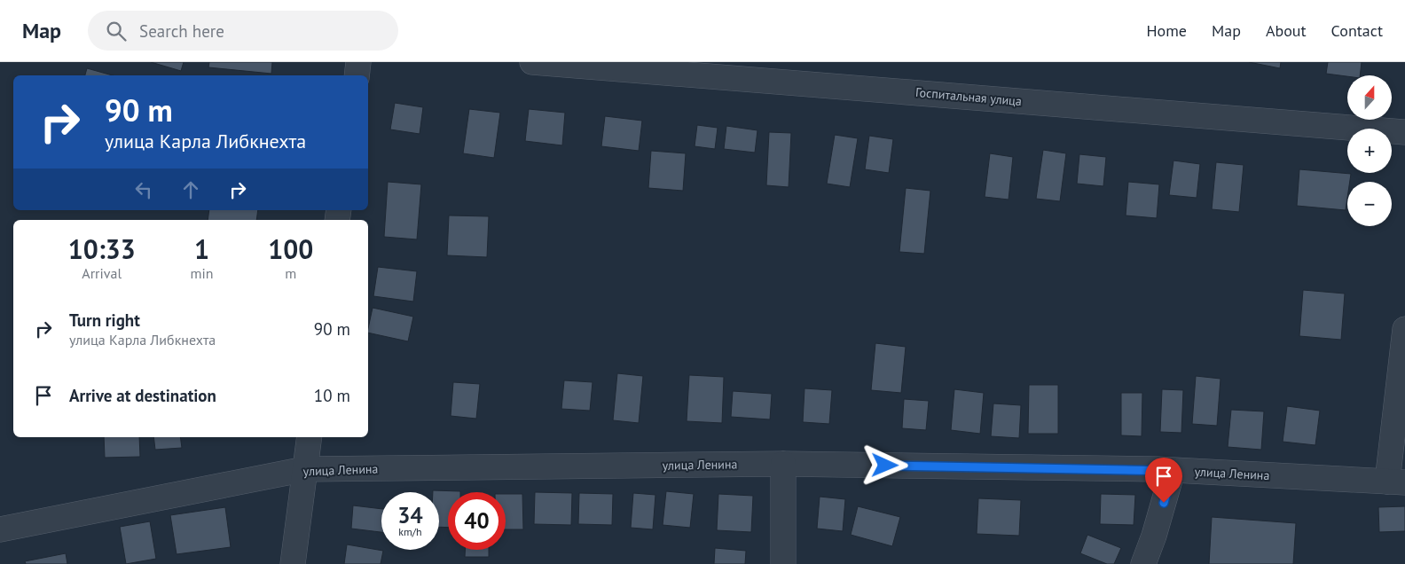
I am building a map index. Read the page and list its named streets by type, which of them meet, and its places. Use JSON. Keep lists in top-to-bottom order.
{
  "streets": {
    "street": ["Госпитальная улица", "улица Ленина"]
  },
  "north": "top",
  "page": {
    "header": "Map",
    "search": "Search here",
    "nav": [
      "Home",
      "Map",
      "About",
      "Contact"
    ],
    "map_buttons": ["+", "−"],
    "turn": ["90 m", "улица Карла Либкнехта"],
    "eta": [
      "10:33",
      "Arrival",
      "1",
      "min",
      "100",
      "m"
    ],
    "list": [
      {
        "name": "Turn right",
        "note": "улица Карла Либкнехта",
        "value": "90 m"
      },
      {
        "name": "Arrive at destination",
        "value": "10 m"
      }
    ],
    "speed": "34 km/h",
    "limit": "40"
  }
}
